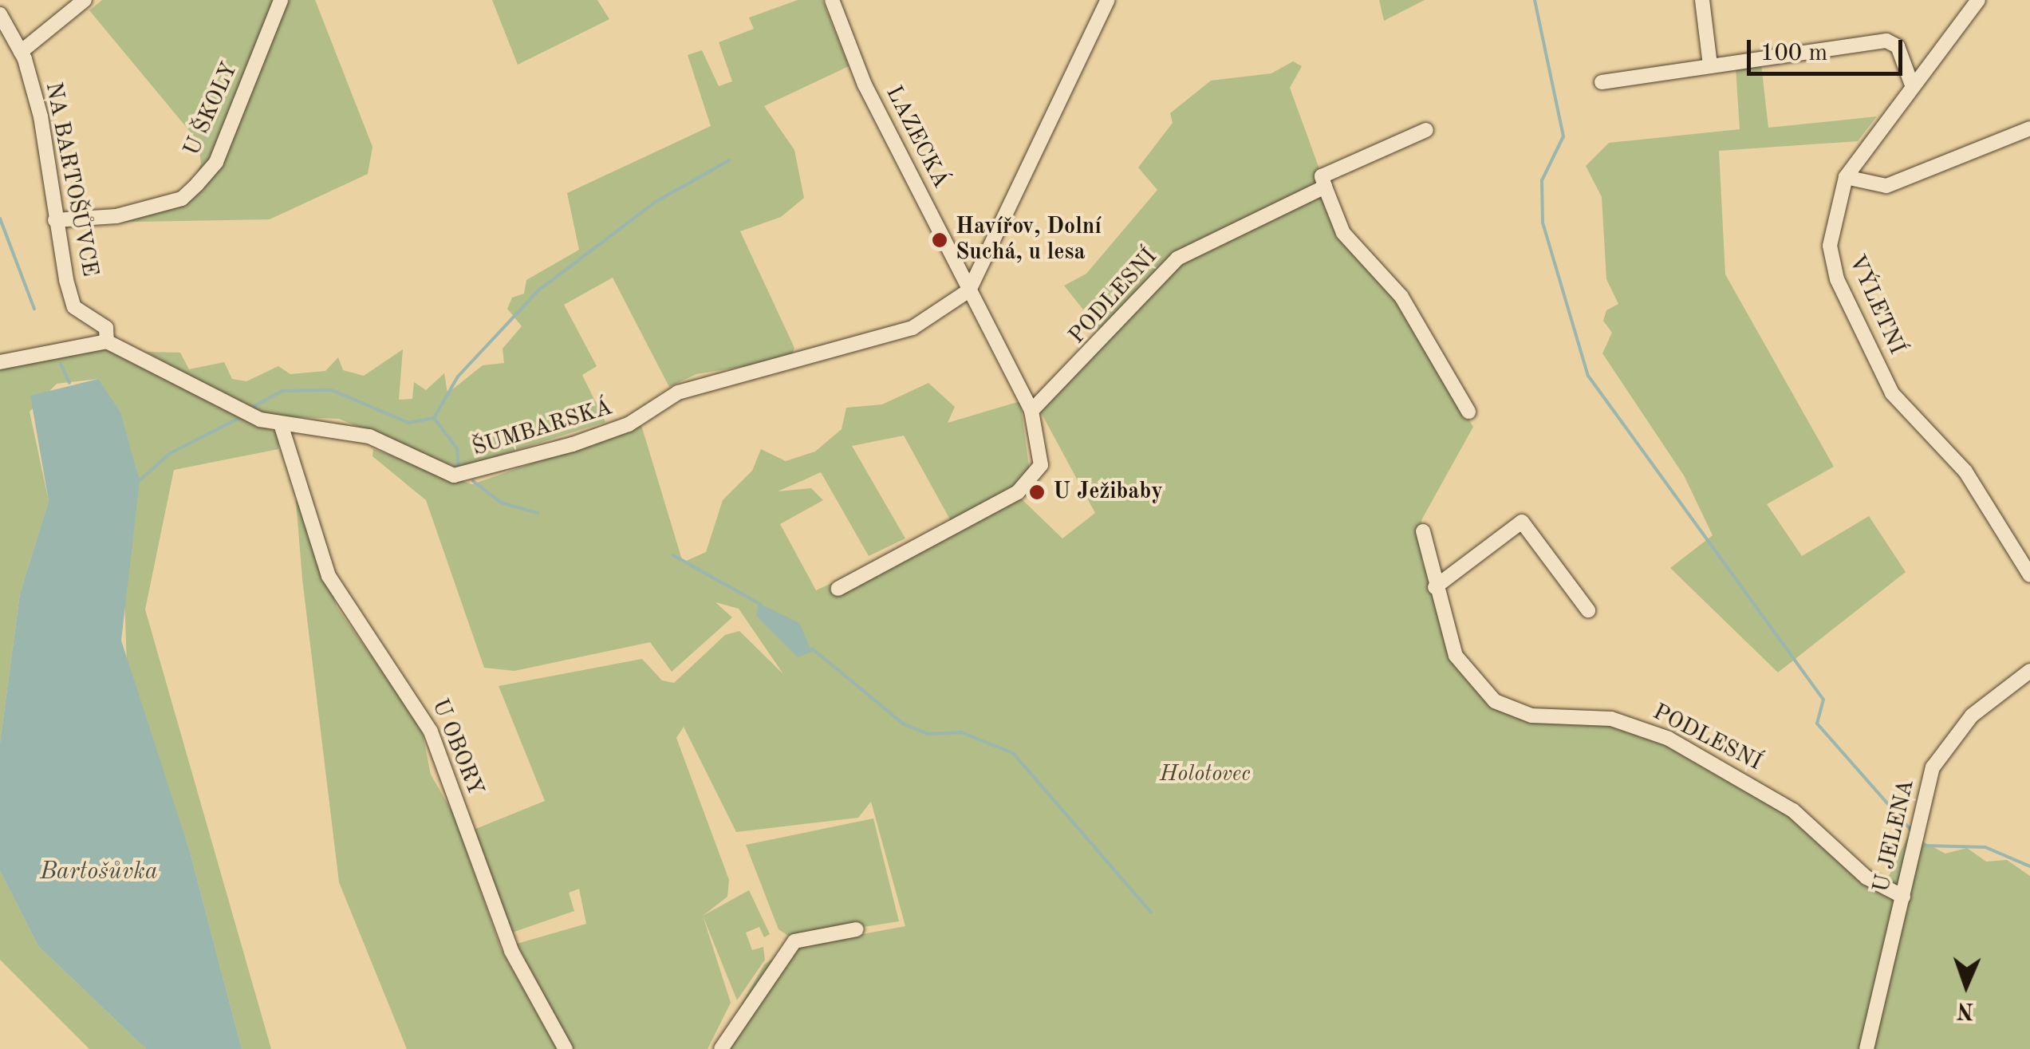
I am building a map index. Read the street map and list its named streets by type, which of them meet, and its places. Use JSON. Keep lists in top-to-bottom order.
{
  "streets": {
    "street": [
      "U ŠKOLY",
      "LAZECKÁ",
      "NA BARTOŠŮVCE",
      "PODLESNÍ",
      "VÝLETNÍ",
      "ŠUMBARSKÁ",
      "U OBORY",
      "U JELENA"
    ]
  },
  "crossings": [
    ["U ŠKOLY", "NA BARTOŠŮVCE"],
    ["LAZECKÁ", "PODLESNÍ"],
    ["LAZECKÁ", "ŠUMBARSKÁ"],
    ["NA BARTOŠŮVCE", "ŠUMBARSKÁ"],
    ["PODLESNÍ", "U JELENA"],
    ["ŠUMBARSKÁ", "U OBORY"]
  ],
  "water": ["Bartošůvka"],
  "parks": ["Holotovec"],
  "places": ["Havířov, Dolní Suchá, u lesa", "U Ježibaby"],
  "scale_bar": "100 m",
  "north": "bottom"
}
